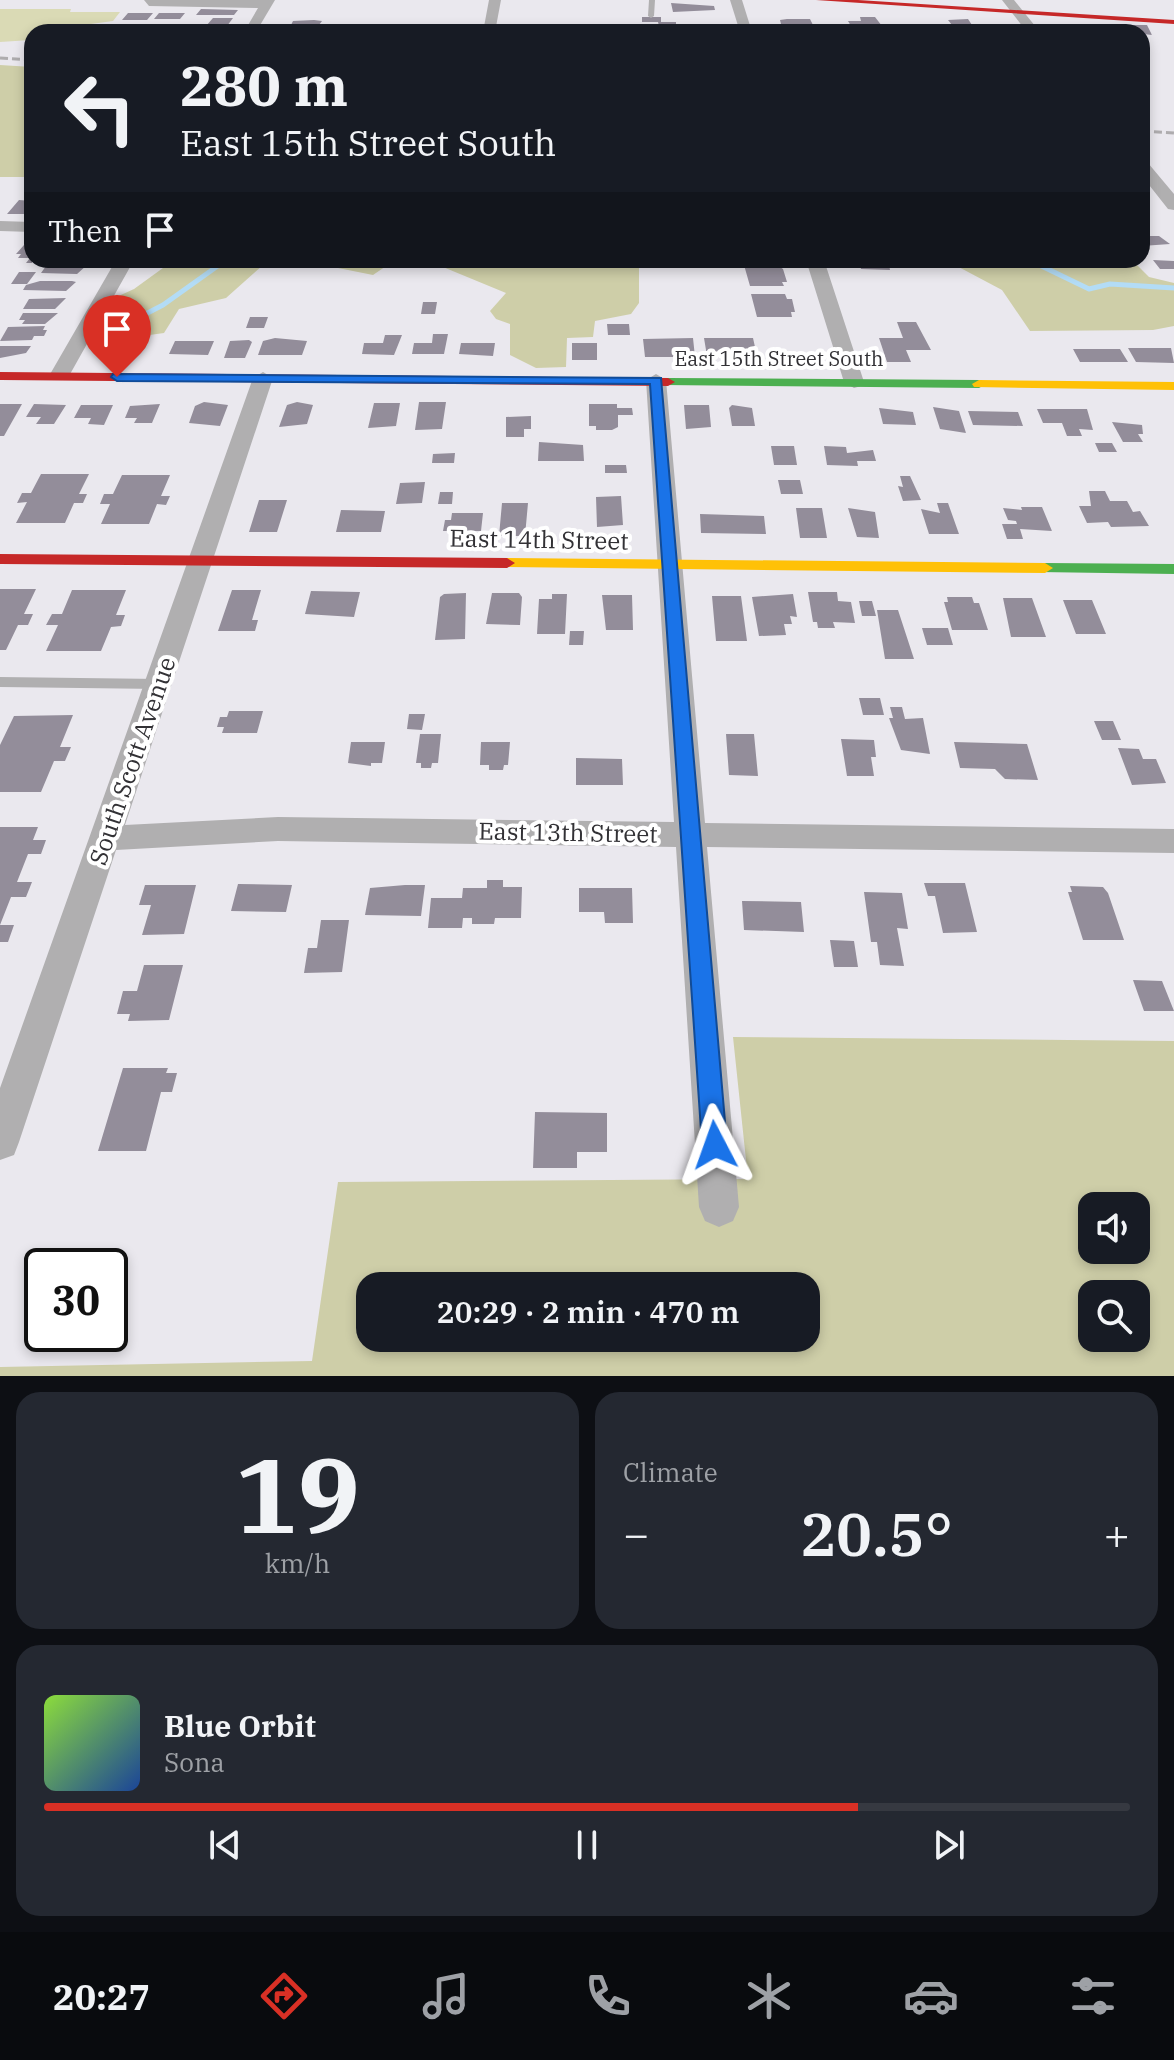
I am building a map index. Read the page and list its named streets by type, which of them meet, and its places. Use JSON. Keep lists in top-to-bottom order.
{
  "streets": {
    "street": [
      "East 15th Street South",
      "East 14th Street",
      "South Scott Avenue",
      "East 13th Street"
    ]
  },
  "crossings": [
    ["East 15th Street South", "South Scott Avenue"],
    ["East 14th Street", "South Scott Avenue"],
    ["South Scott Avenue", "East 13th Street"]
  ],
  "page": {
    "turn": ["280 m", "East 15th Street South"],
    "then": "Then",
    "limit": "30",
    "trip": "20:29 · 2 min · 470 m",
    "tile": [
      ["19", "km/h"],
      "Climate"
    ],
    "heat": ["−", "20.5°", "+"],
    "song": ["Blue Orbit", "Sona"],
    "tabs": "20:27"
  }
}
